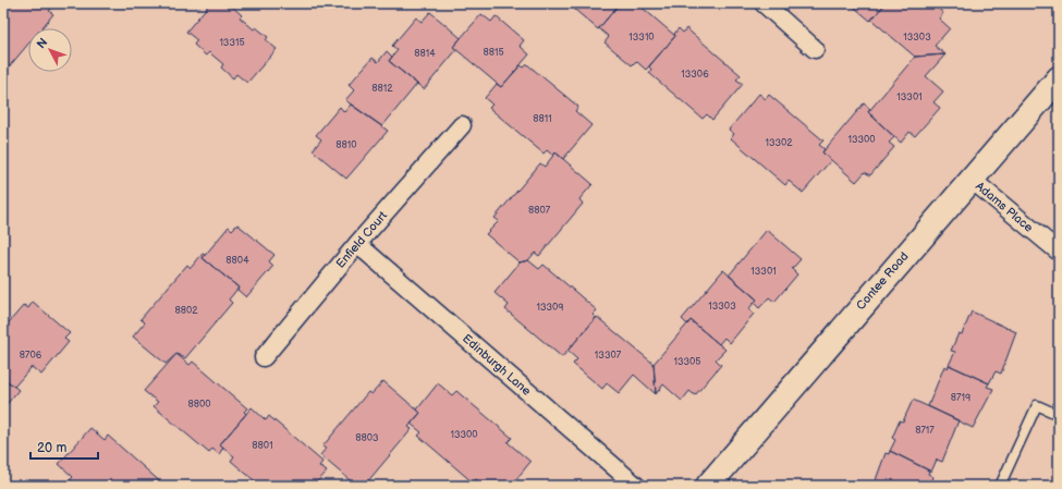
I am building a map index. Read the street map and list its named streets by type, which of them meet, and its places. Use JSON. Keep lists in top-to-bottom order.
{
  "streets": {
    "street": [
      "Adams Place",
      "Enfield Court",
      "Contee Road",
      "Edinburgh Lane"
    ]
  },
  "crossings": [
    ["Adams Place", "Contee Road"],
    ["Enfield Court", "Edinburgh Lane"]
  ],
  "house_numbers": [
    "13310",
    "13303",
    "13315",
    "8815",
    "8814",
    "13306",
    "8812",
    "13301",
    "8811",
    "13300",
    "13302",
    "8810",
    "8807",
    "8804",
    "13301",
    "13303",
    "13309",
    "8802",
    "8706",
    "13307",
    "13305",
    "8719",
    "8800",
    "8717",
    "13300",
    "8803",
    "8801"
  ],
  "scale_bar": "20 m",
  "north": "top left"
}
